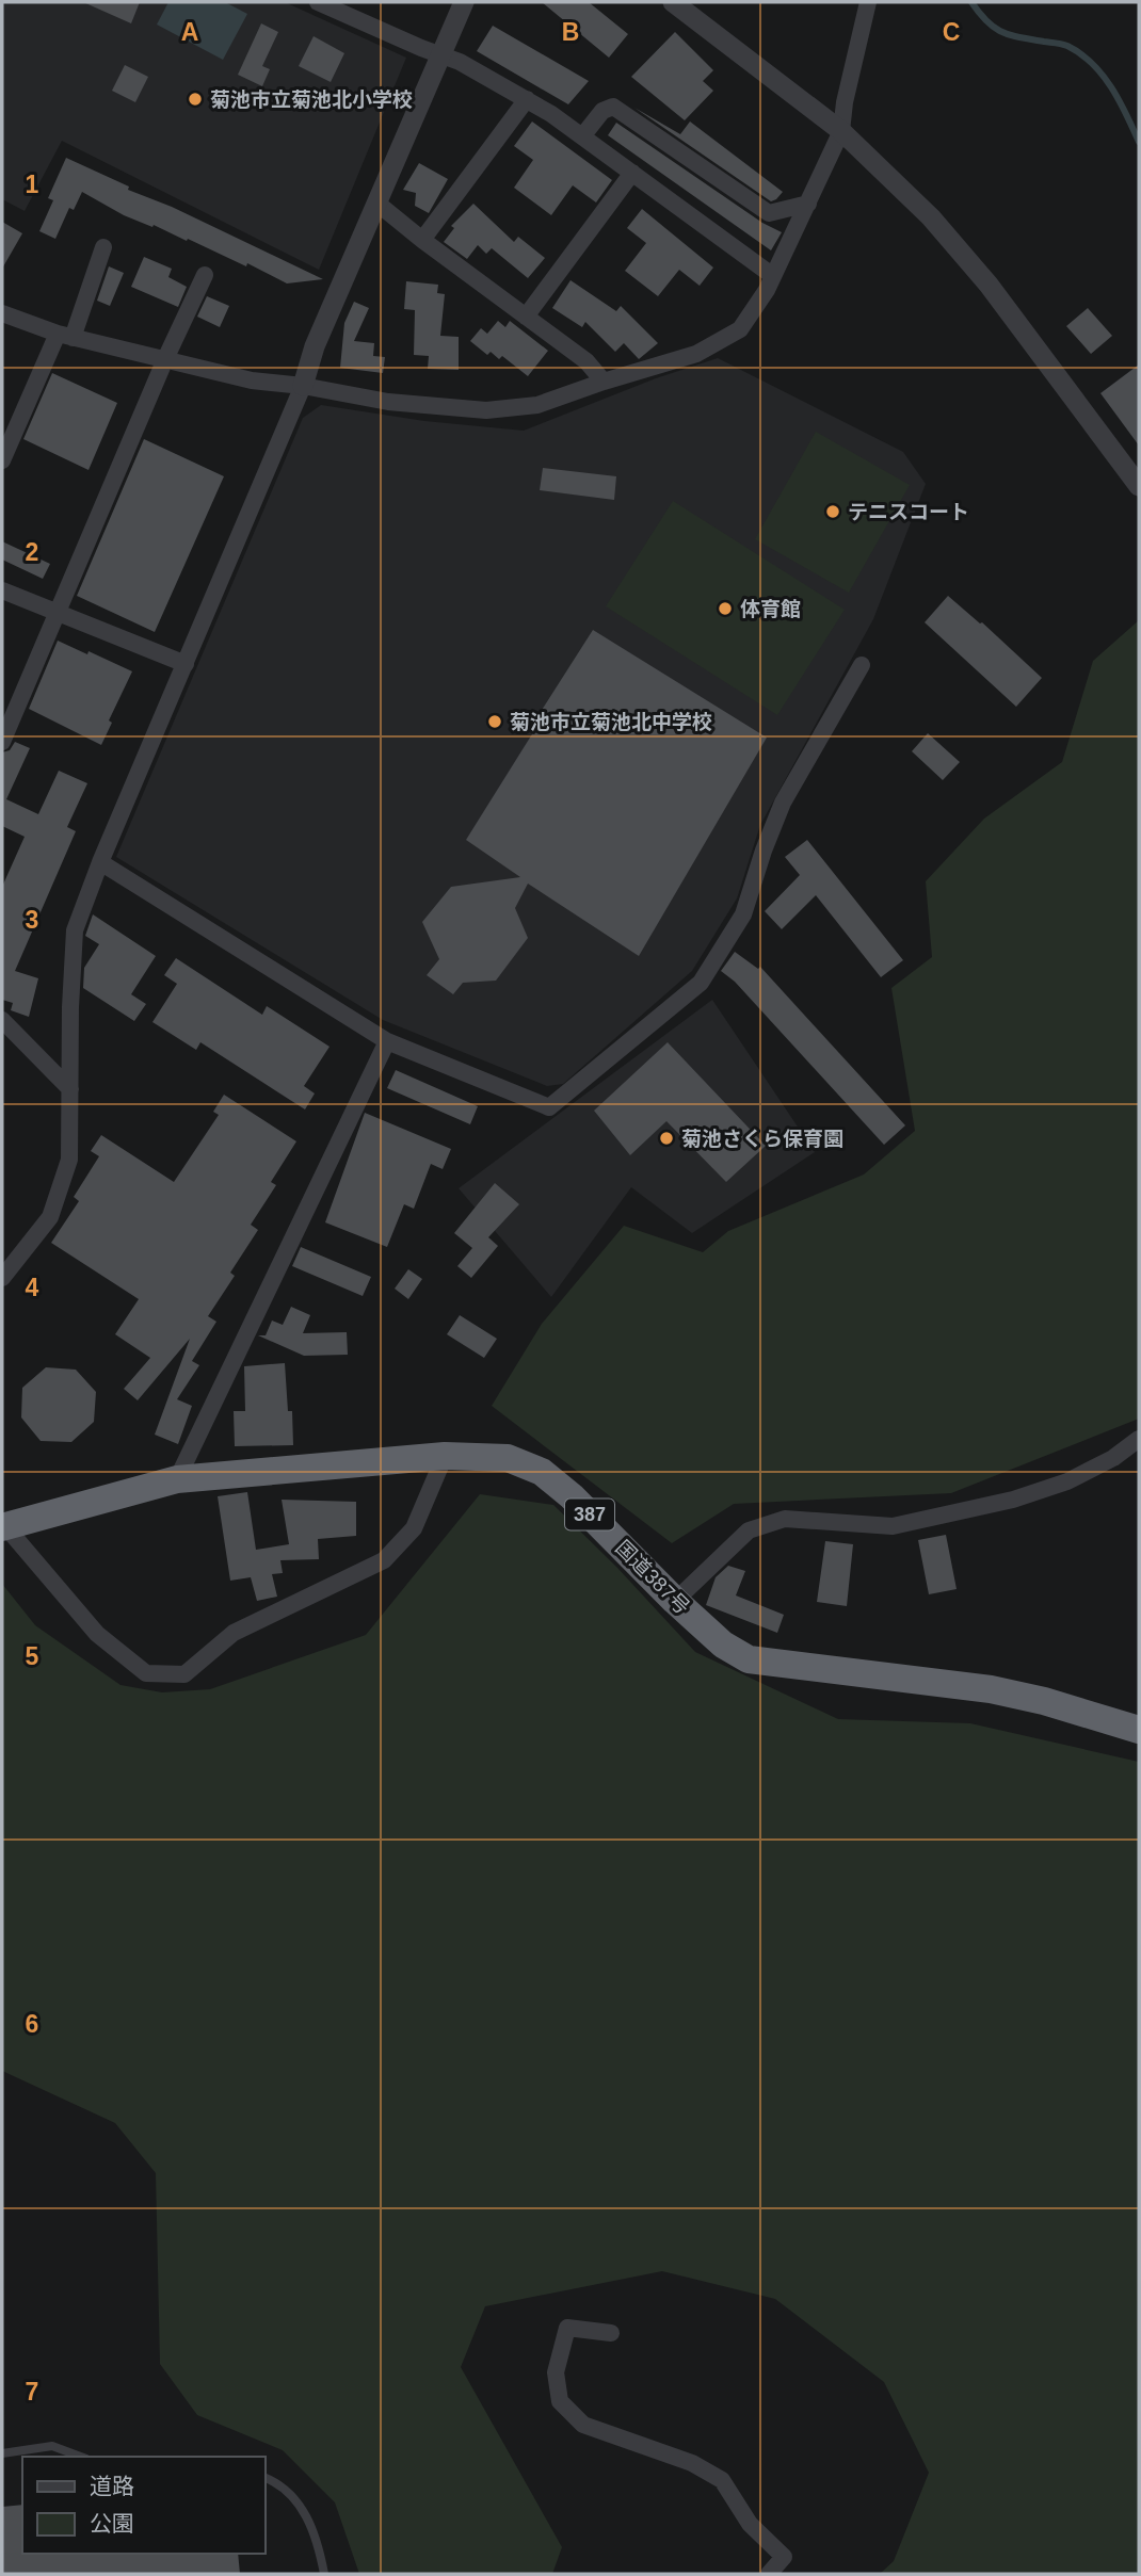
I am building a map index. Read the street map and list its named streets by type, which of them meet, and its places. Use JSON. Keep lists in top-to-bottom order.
{
  "streets": {
    "highway": ["387", "国道387号"]
  },
  "places": [
    "菊池市立菊池北小学校",
    "テニスコート",
    "体育館",
    "菊池市立菊池北中学校",
    "菊池さくら保育園"
  ],
  "legend": ["道路", "公園"],
  "grid": {
    "columns": ["A", "B", "C"],
    "rows": [
      "1",
      "2",
      "3",
      "4",
      "5",
      "6",
      "7"
    ]
  }
}
